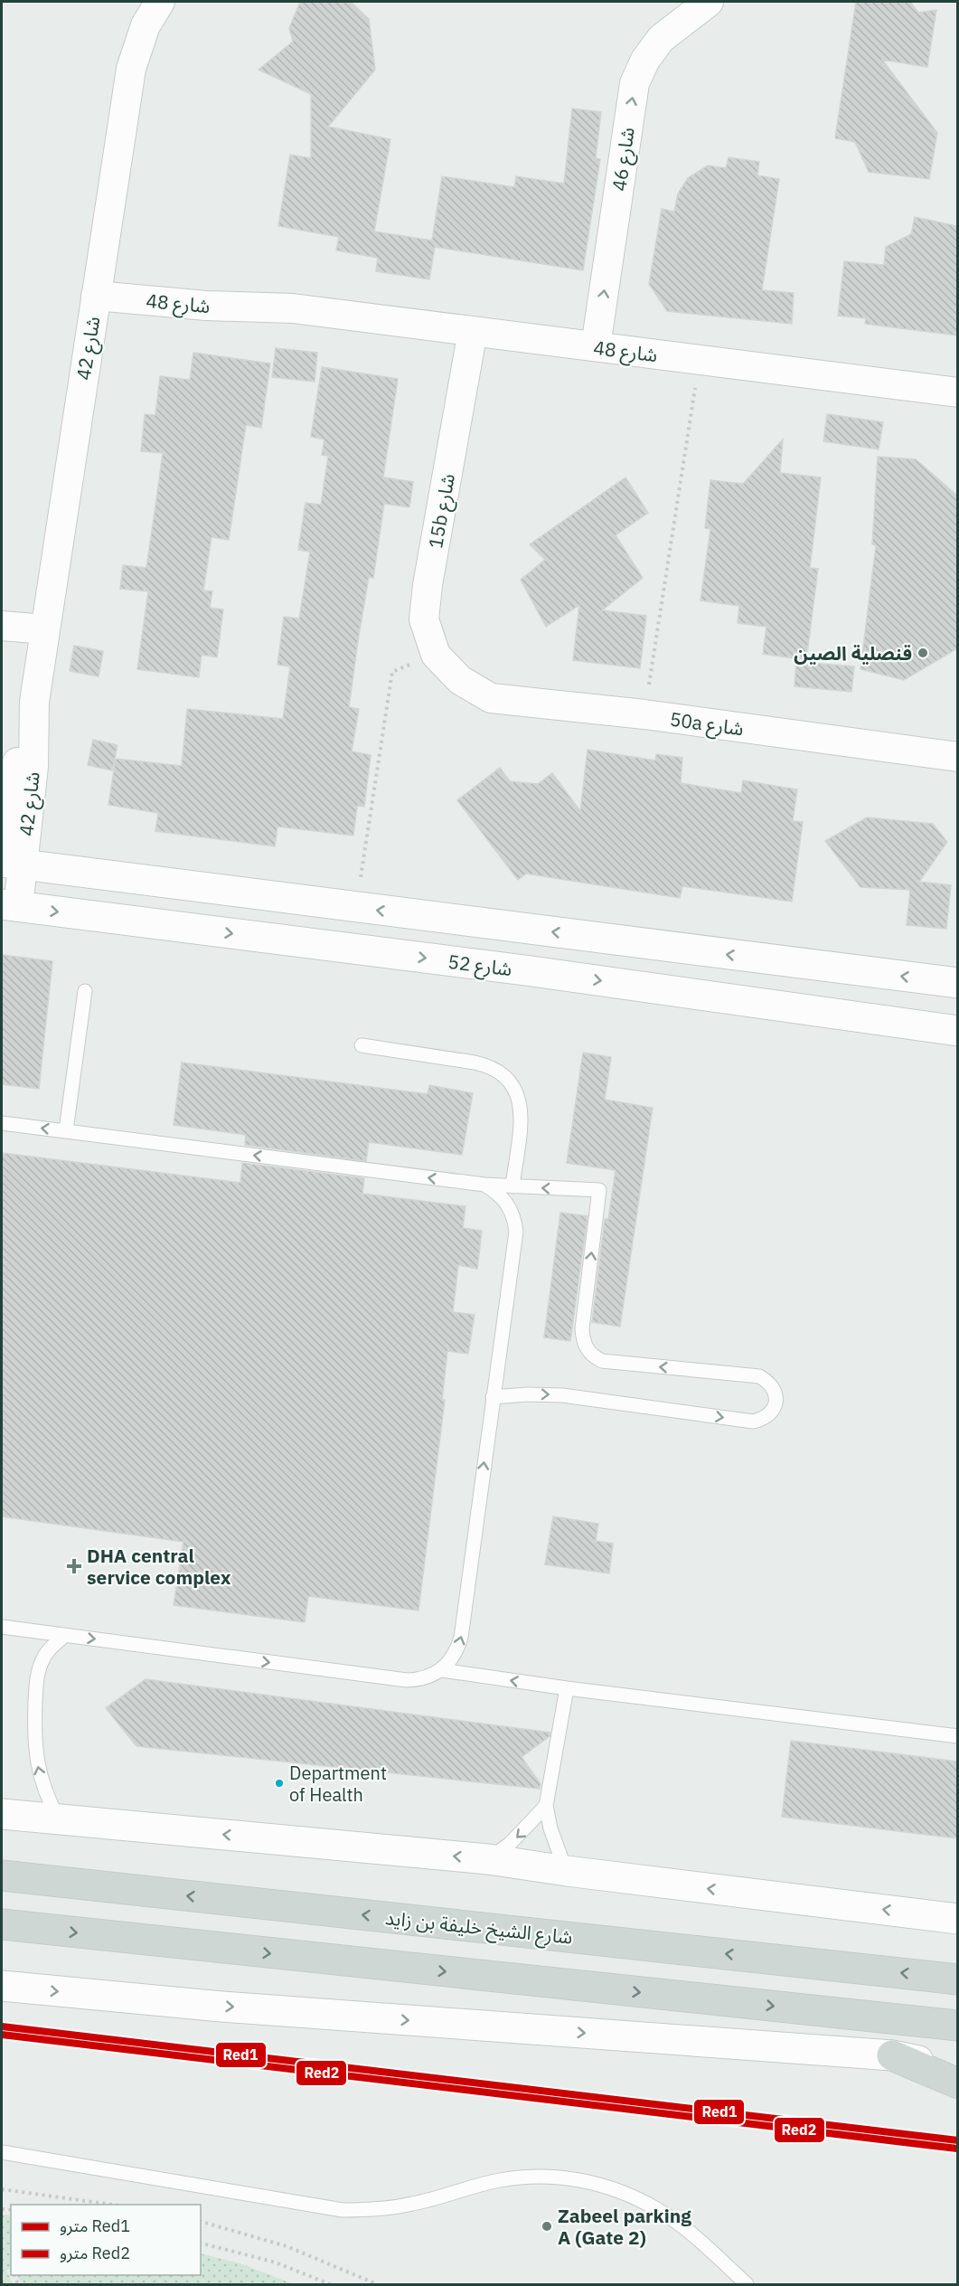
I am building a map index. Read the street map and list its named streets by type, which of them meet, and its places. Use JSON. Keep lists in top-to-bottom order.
{
  "streets": {
    "main road": ["شارع 52", "شارع الشيخ خليفة بن زايد"],
    "street": [
      "شارع 46",
      "شارع 48",
      "شارع 42",
      "15b شارع",
      "50a شارع"
    ]
  },
  "crossings": [
    ["شارع 46", "شارع 48"],
    ["شارع 48", "شارع 42"],
    ["شارع 48", "15b شارع"],
    ["شارع 42", "شارع 52"],
    ["15b شارع", "50a شارع"]
  ],
  "one_way": ["شارع 46"],
  "places": {
    "other": ["قنصلية الصين", "Department of Health", "Zabeel parking A (Gate 2)"],
    "health": ["DHA central service complex"]
  },
  "lines": ["metro line Red1", "metro line Red2"],
  "legend": ["مترو Red1", "مترو Red2"]
}
